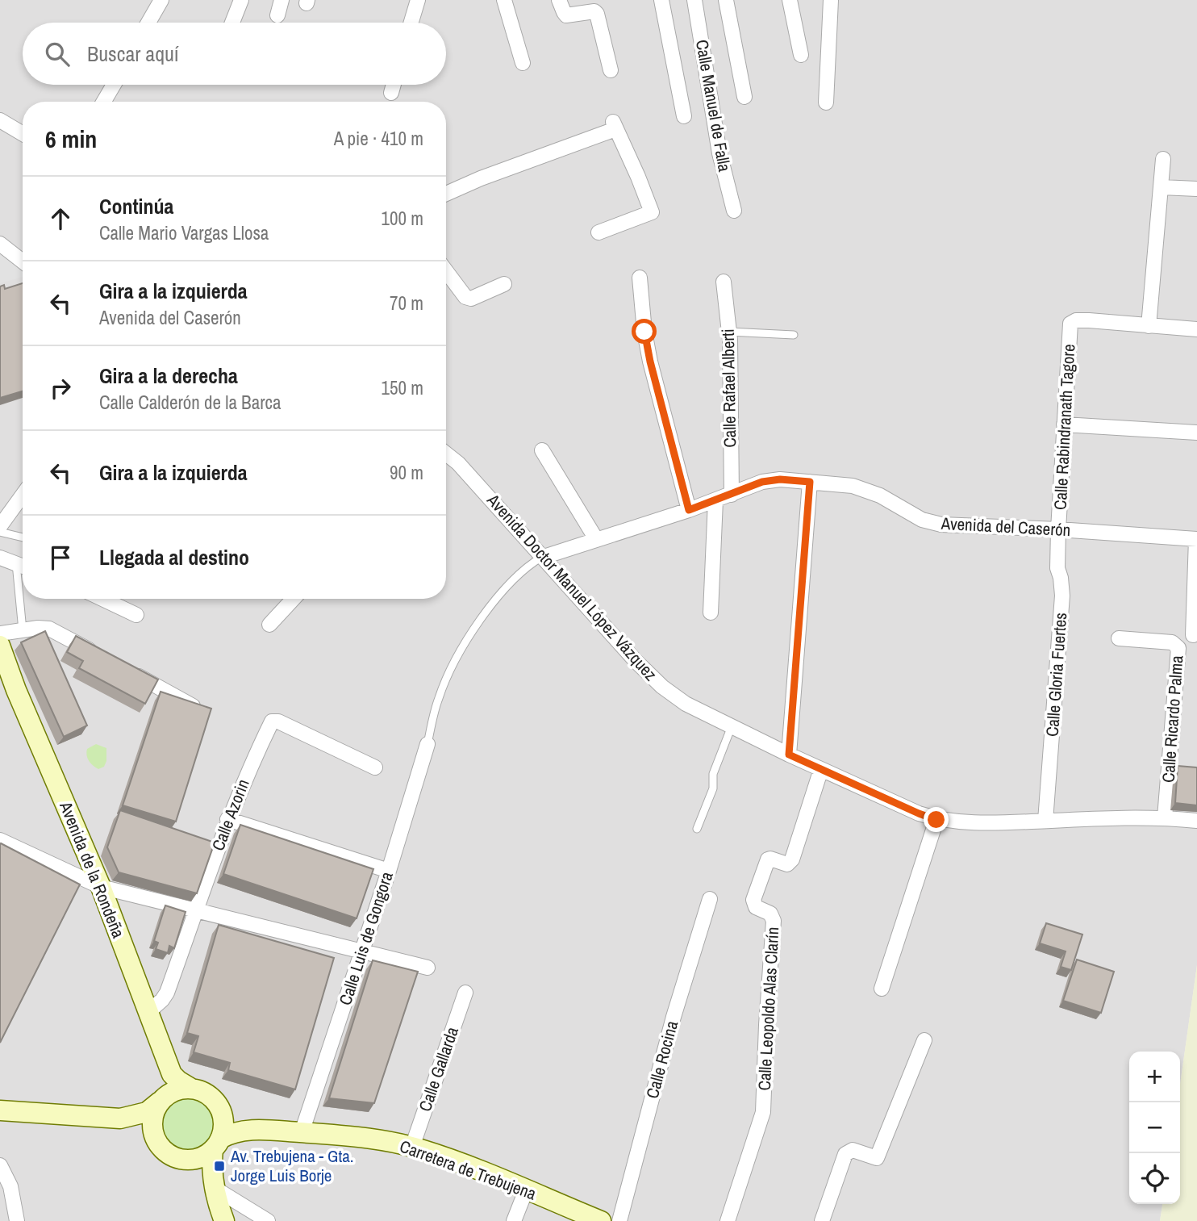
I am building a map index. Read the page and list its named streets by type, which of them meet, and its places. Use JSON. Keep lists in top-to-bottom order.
{
  "streets": {
    "street": [
      "Calle Manuel de Falla",
      "Calle Rafael Alberti",
      "Calle Rabindranath Tagore",
      "Avenida del Caserón",
      "Avenida Doctor Manuel López Vázquez",
      "Calle Gloria Fuertes",
      "Calle Ricardo Palma",
      "Calle Azorin",
      "Avenida de la Rondeña",
      "Calle Luis de Gongora",
      "Calle Leopoldo Alas Clarín",
      "Calle Rocina",
      "Calle Gallarda",
      "Carretera de Trebujena"
    ]
  },
  "crossings": [
    ["Calle Rafael Alberti", "Avenida del Caserón"],
    ["Calle Rabindranath Tagore", "Avenida del Caserón"],
    ["Calle Rabindranath Tagore", "Calle Gloria Fuertes"],
    ["Avenida del Caserón", "Avenida Doctor Manuel López Vázquez"],
    ["Avenida del Caserón", "Calle Gloria Fuertes"],
    ["Avenida Doctor Manuel López Vázquez", "Calle Gloria Fuertes"],
    ["Avenida Doctor Manuel López Vázquez", "Calle Ricardo Palma"],
    ["Avenida Doctor Manuel López Vázquez", "Calle Leopoldo Alas Clarín"],
    ["Calle Azorin", "Avenida de la Rondeña"],
    ["Avenida de la Rondeña", "Carretera de Trebujena"],
    ["Calle Luis de Gongora", "Carretera de Trebujena"],
    ["Calle Gallarda", "Carretera de Trebujena"]
  ],
  "places": {
    "transit": ["Av. Trebujena - Gta. Jorge Luis Borje"]
  },
  "page": {
    "search": "Buscar aquí",
    "heading": ["6 min", "A pie · 410 m"],
    "list": [
      ["Continúa", "Calle Mario Vargas Llosa", "100 m"],
      ["Gira a la izquierda", "Avenida del Caserón", "70 m"],
      ["Gira a la derecha", "Calle Calderón de la Barca", "150 m"],
      ["Gira a la izquierda", "90 m"],
      "Llegada al destino"
    ],
    "map_buttons": ["+", "−"]
  }
}
